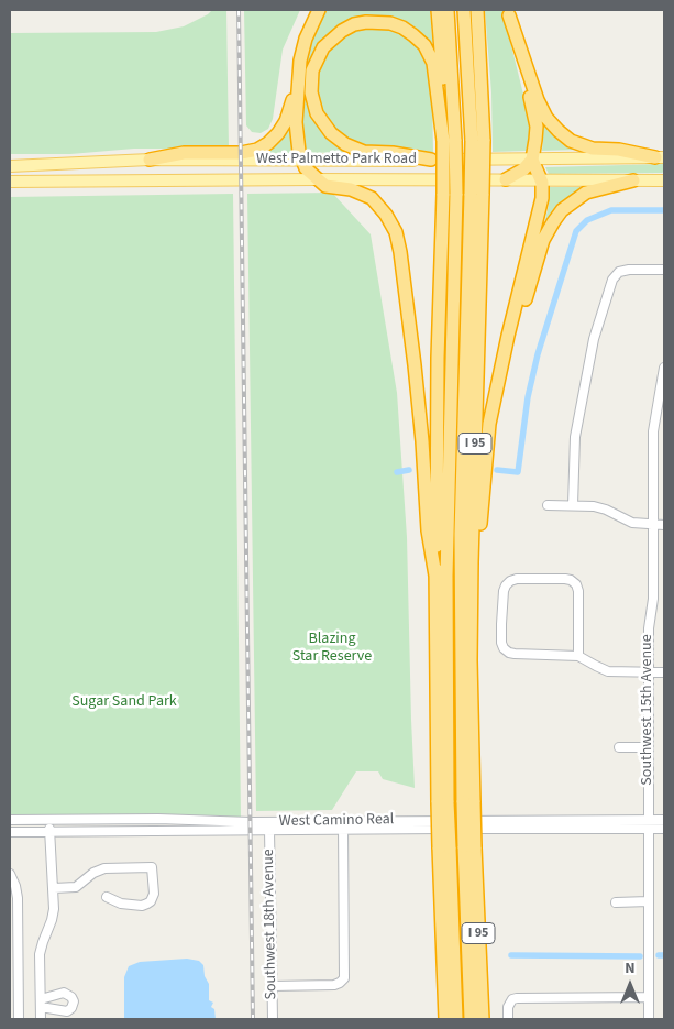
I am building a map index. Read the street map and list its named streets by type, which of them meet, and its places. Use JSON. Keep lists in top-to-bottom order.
{
  "streets": {
    "highway": ["I 95"],
    "main road": ["West Palmetto Park Road"],
    "street": ["Southwest 15th Avenue", "West Camino Real", "Southwest 18th Avenue"]
  },
  "crossings": [
    ["Southwest 15th Avenue", "West Camino Real"],
    ["West Camino Real", "Southwest 18th Avenue"]
  ],
  "parks": ["Blazing Star Reserve", "Sugar Sand Park"],
  "north": "top"
}
